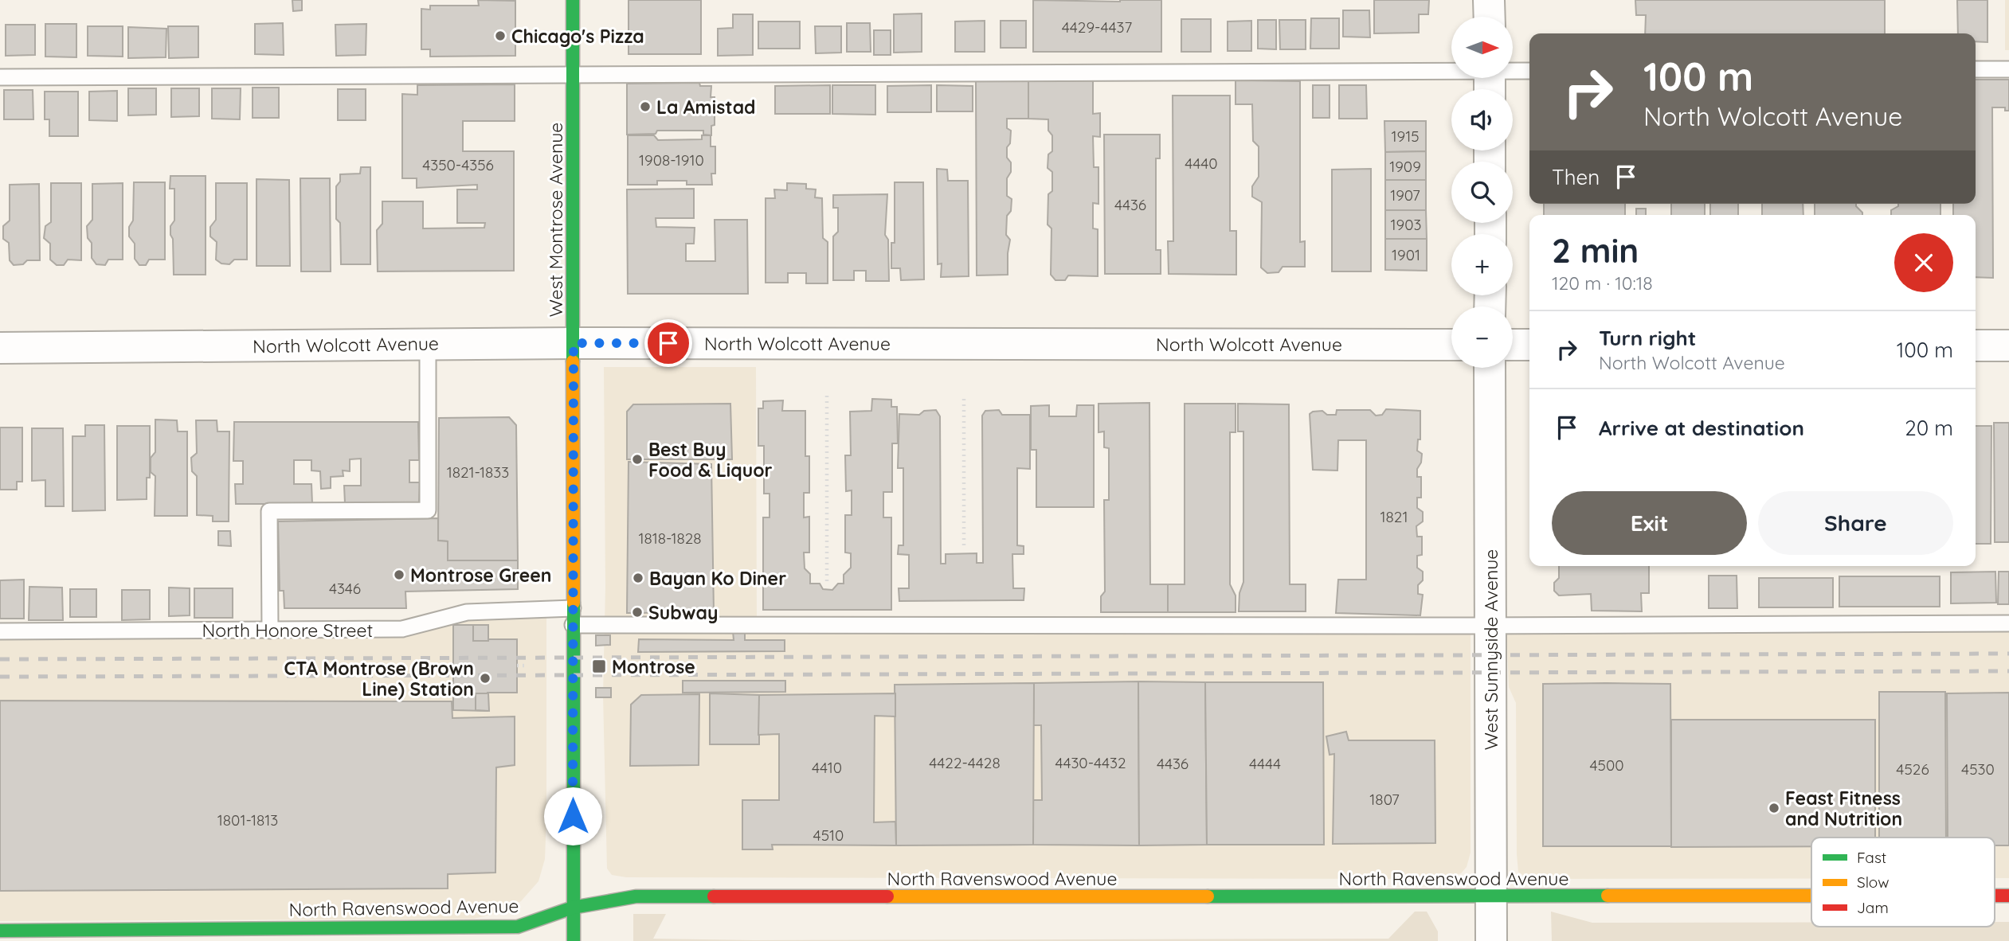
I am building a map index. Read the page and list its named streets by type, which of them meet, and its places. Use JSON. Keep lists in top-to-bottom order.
{
  "streets": {
    "street": [
      "West Montrose Avenue",
      "North Wolcott Avenue",
      "West Sunnyside Avenue",
      "North Ravenswood Avenue"
    ],
    "lane": ["North Honore Street"]
  },
  "crossings": [
    ["West Montrose Avenue", "North Wolcott Avenue"],
    ["West Montrose Avenue", "North Honore Street"],
    ["West Montrose Avenue", "North Ravenswood Avenue"],
    ["West Sunnyside Avenue", "North Ravenswood Avenue"]
  ],
  "places": {
    "other": [
      "Chicago's Pizza",
      "La Amistad",
      "Best Buy Food & Liquor",
      "Montrose Green",
      "Bayan Ko Diner",
      "Subway",
      "CTA Montrose (Brown Line) Station",
      "Feast Fitness and Nutrition"
    ],
    "transit": ["Montrose"]
  },
  "house_numbers": [
    "4429-4437",
    "1915",
    "1908-1910",
    "4440",
    "4350-4356",
    "1909",
    "1907",
    "4436",
    "1903",
    "1901",
    "1821-1833",
    "1821",
    "1818-1828",
    "4346",
    "4422-4428",
    "4430-4432",
    "4436",
    "4444",
    "4500",
    "4410",
    "4526",
    "4530",
    "1807",
    "1801-1813",
    "4510"
  ],
  "legend": ["Fast", "Slow", "Jam"],
  "north": "right",
  "page": {
    "map_buttons": ["+", "−"],
    "turn": ["100 m", "North Wolcott Avenue"],
    "then": "Then",
    "heading": ["2 min", "120 m · 10:18"],
    "list": [
      {
        "name": "Turn right",
        "note": "North Wolcott Avenue",
        "value": "100 m"
      },
      {
        "name": "Arrive at destination",
        "value": "20 m"
      }
    ],
    "buttons": ["Exit", "Share"]
  }
}
